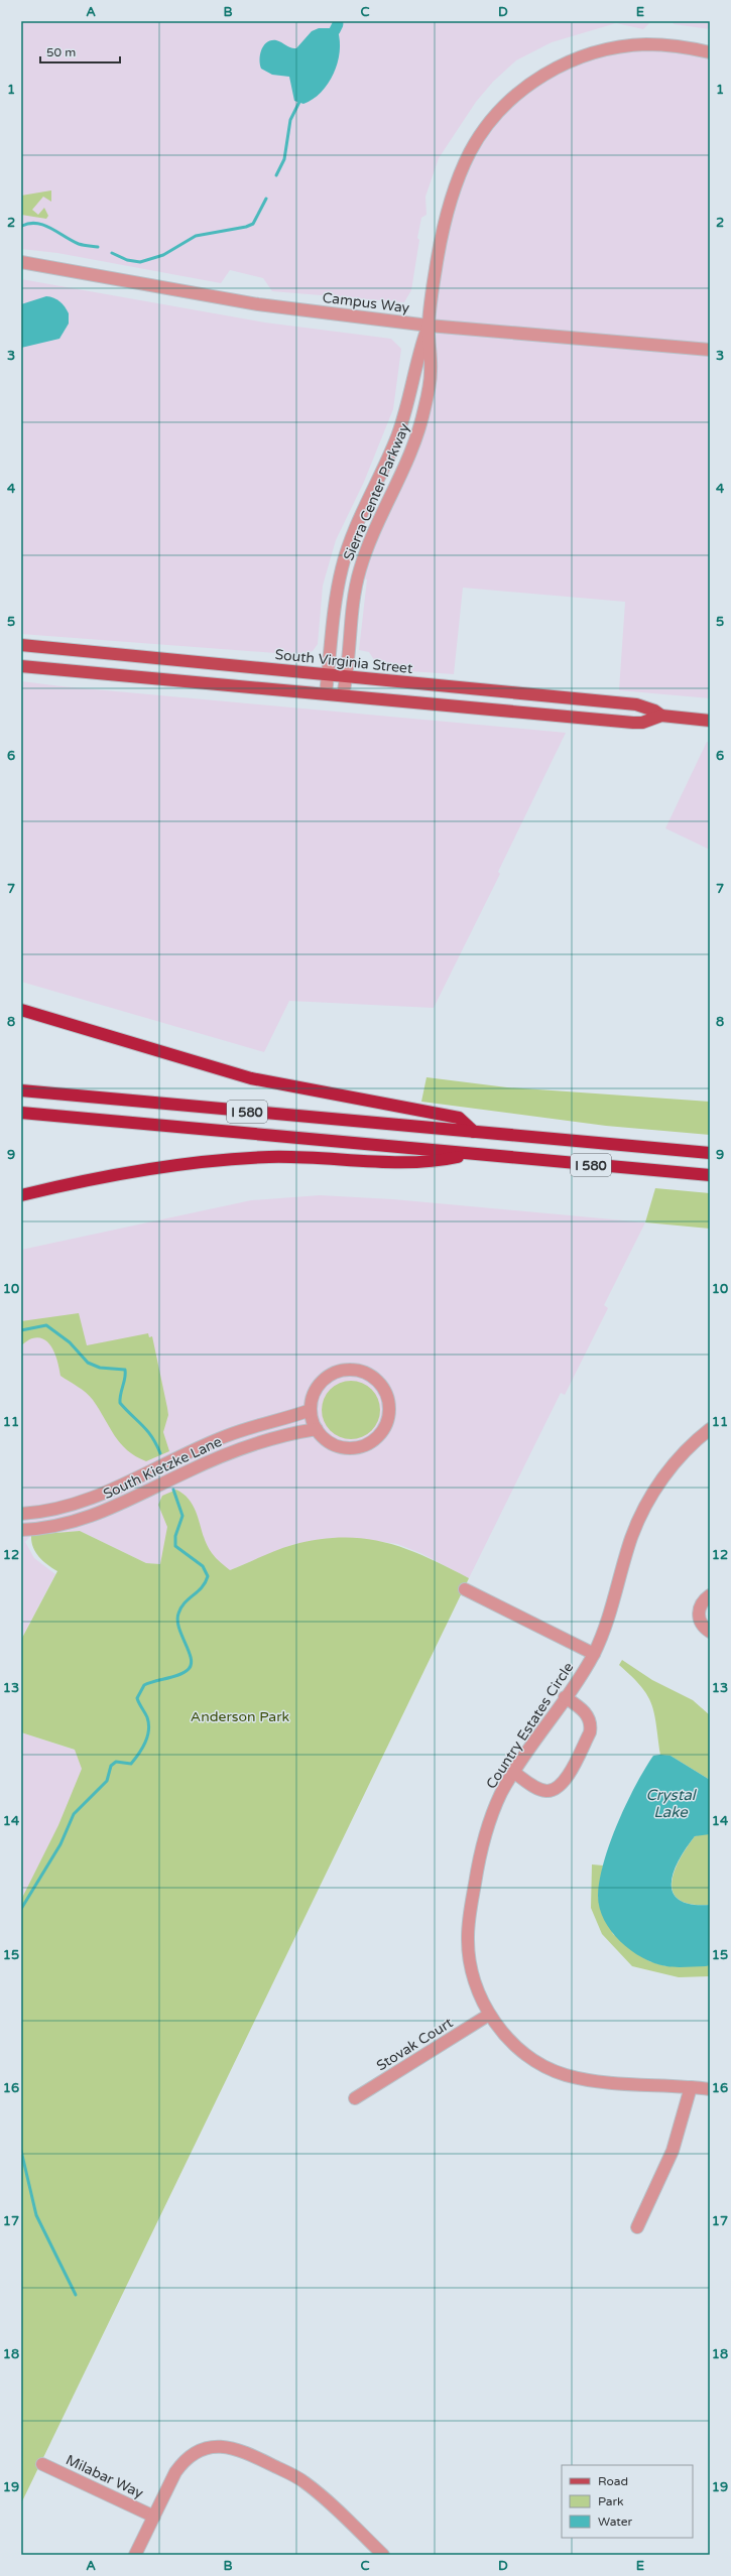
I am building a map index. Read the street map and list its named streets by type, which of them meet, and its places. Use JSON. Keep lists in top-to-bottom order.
{
  "streets": {
    "highway": ["I 580"],
    "main road": ["South Virginia Street"],
    "street": [
      "Campus Way",
      "Sierra Center Parkway",
      "South Kietzke Lane",
      "Country Estates Circle",
      "Stovak Court",
      "Milabar Way"
    ]
  },
  "crossings": [
    ["Campus Way", "Sierra Center Parkway"],
    ["Sierra Center Parkway", "South Virginia Street"],
    ["Country Estates Circle", "Stovak Court"]
  ],
  "water": ["Crystal Lake"],
  "parks": ["Anderson Park"],
  "legend": ["Road", "Park", "Water"],
  "scale_bar": "50 m",
  "grid": {
    "columns": [
      "A",
      "B",
      "C",
      "D",
      "E"
    ],
    "rows": [
      "1",
      "2",
      "3",
      "4",
      "5",
      "6",
      "7",
      "8",
      "9",
      "10",
      "11",
      "12",
      "13",
      "14",
      "15",
      "16",
      "17",
      "18",
      "19"
    ]
  }
}
